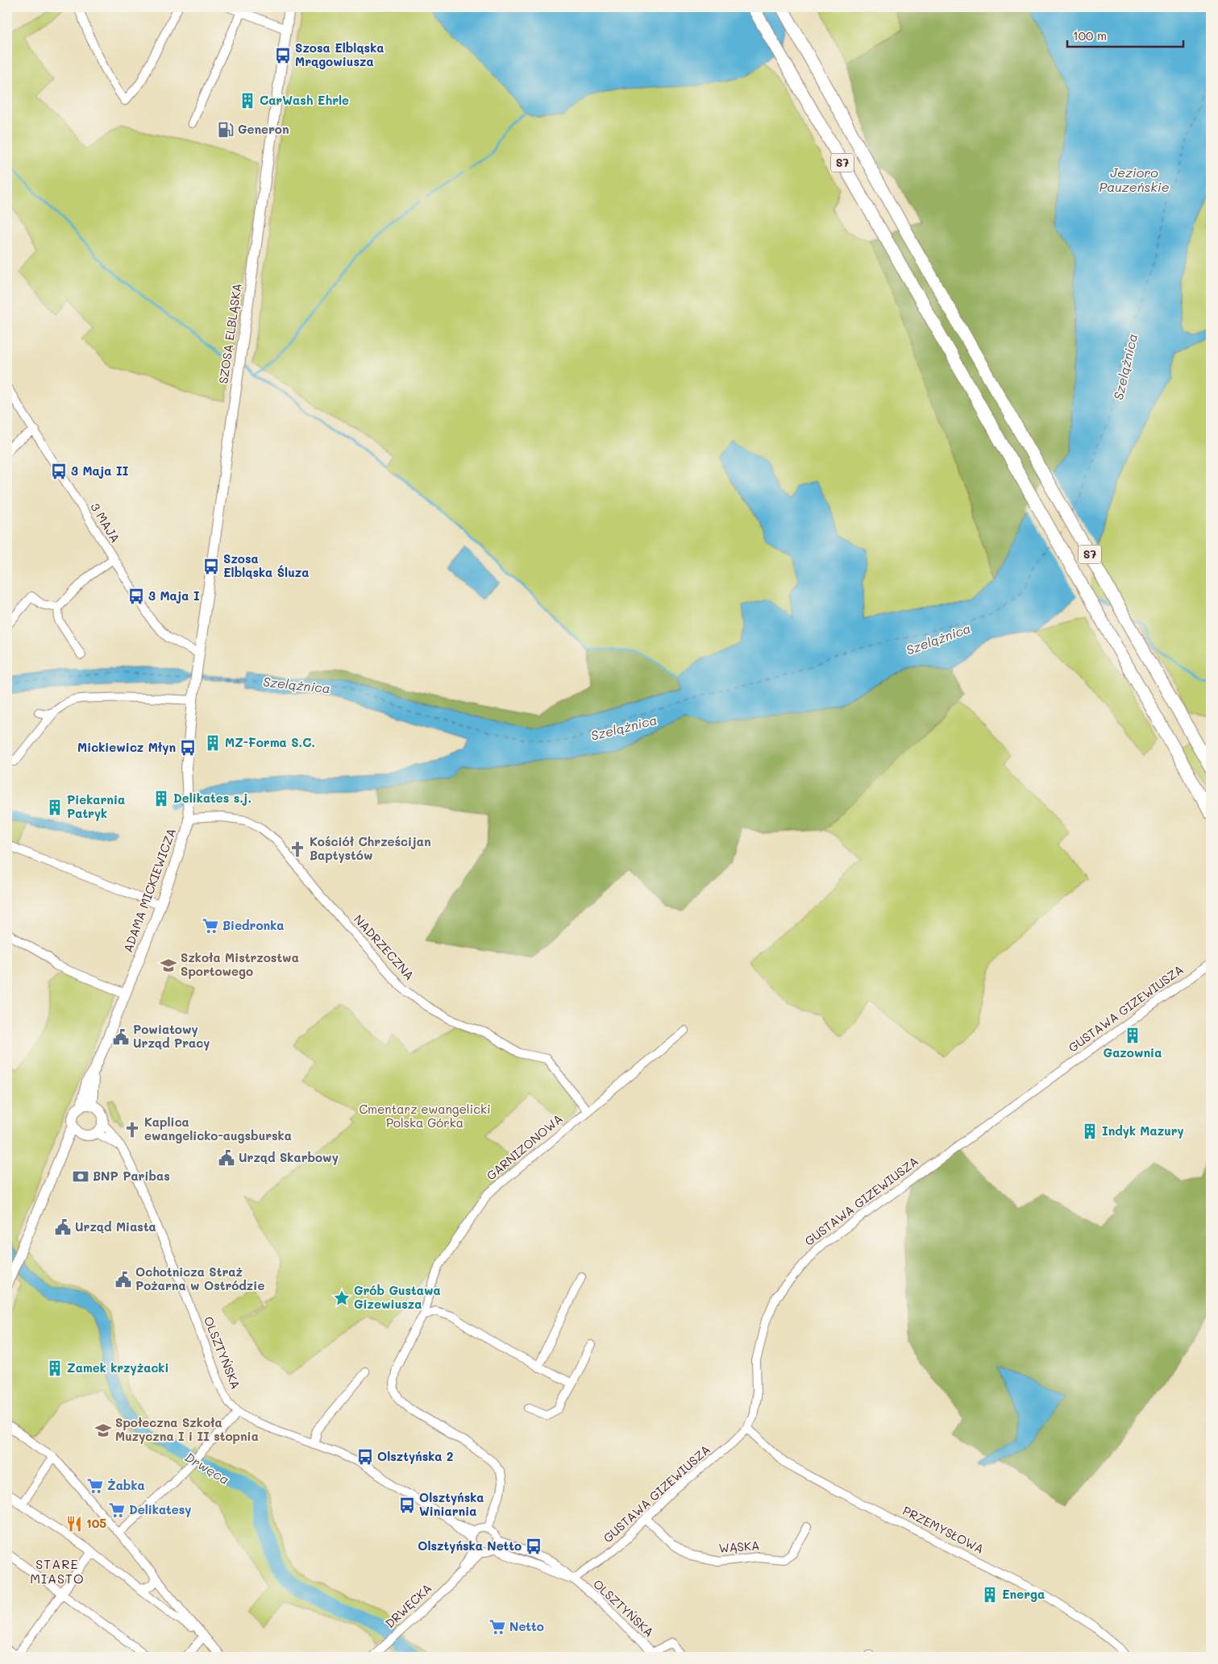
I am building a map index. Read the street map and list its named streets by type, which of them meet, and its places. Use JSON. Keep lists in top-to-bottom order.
{
  "streets": {
    "highway": ["S7"],
    "main road": ["SZOSA ELBLĄSKA", "ADAMA MICKIEWICZA"],
    "street": [
      "3 MAJA",
      "NADRZECZNA",
      "GUSTAWA GIZEWIUSZA",
      "GARNIZONOWA",
      "OLSZTYŃSKA",
      "PRZEMYSŁOWA",
      "WĄSKA",
      "DRWĘCKA"
    ]
  },
  "crossings": [
    ["SZOSA ELBLĄSKA", "3 MAJA"],
    ["SZOSA ELBLĄSKA", "ADAMA MICKIEWICZA"],
    ["3 MAJA", "ADAMA MICKIEWICZA"],
    ["ADAMA MICKIEWICZA", "NADRZECZNA"],
    ["ADAMA MICKIEWICZA", "OLSZTYŃSKA"],
    ["NADRZECZNA", "GARNIZONOWA"],
    ["GUSTAWA GIZEWIUSZA", "OLSZTYŃSKA"],
    ["GUSTAWA GIZEWIUSZA", "PRZEMYSŁOWA"],
    ["GUSTAWA GIZEWIUSZA", "WĄSKA"],
    ["GARNIZONOWA", "OLSZTYŃSKA"],
    ["GARNIZONOWA", "DRWĘCKA"],
    ["OLSZTYŃSKA", "DRWĘCKA"]
  ],
  "districts": ["STARE MIASTO"],
  "water": ["Jezioro Pauzeńskie", "Szelążnica", "Drwęca"],
  "parks": ["Cmentarz ewangelicki Polska Górka"],
  "places": {
    "bus stop": [
      "Szosa Elbląska Mrągowiusza",
      "3 Maja II",
      "Szosa Elbląska Śluza",
      "3 Maja I",
      "Mickiewicz Młyn",
      "Olsztyńska 2",
      "Olsztyńska Winiarnia",
      "Olsztyńska Netto"
    ],
    "building": [
      "CarWash Ehrle",
      "MZ-Forma S.C.",
      "Delikates s.j.",
      "Piekarnia Patryk",
      "Gazownia",
      "Indyk Mazury",
      "Zamek krzyżacki",
      "Energa"
    ],
    "fuel station": ["Generon"],
    "church": ["Kościół Chrześcijan Baptystów", "Kaplica ewangelicko-augsburska"],
    "supermarket": [
      "Biedronka",
      "Żabka",
      "Delikatesy",
      "Netto"
    ],
    "school or university": ["Szkoła Mistrzostwa Sportowego", "Społeczna Szkoła Muzyczna I i II stopnia"],
    "public building": [
      "Powiatowy Urząd Pracy",
      "Urząd Skarbowy",
      "Urząd Miasta",
      "Ochotnicza Straż Pożarna w Ostródzie"
    ],
    "bank": ["BNP Paribas"],
    "place": ["Grób Gustawa Gizewiusza"],
    "restaurant": ["105"]
  },
  "scale_bar": "100 m"
}
